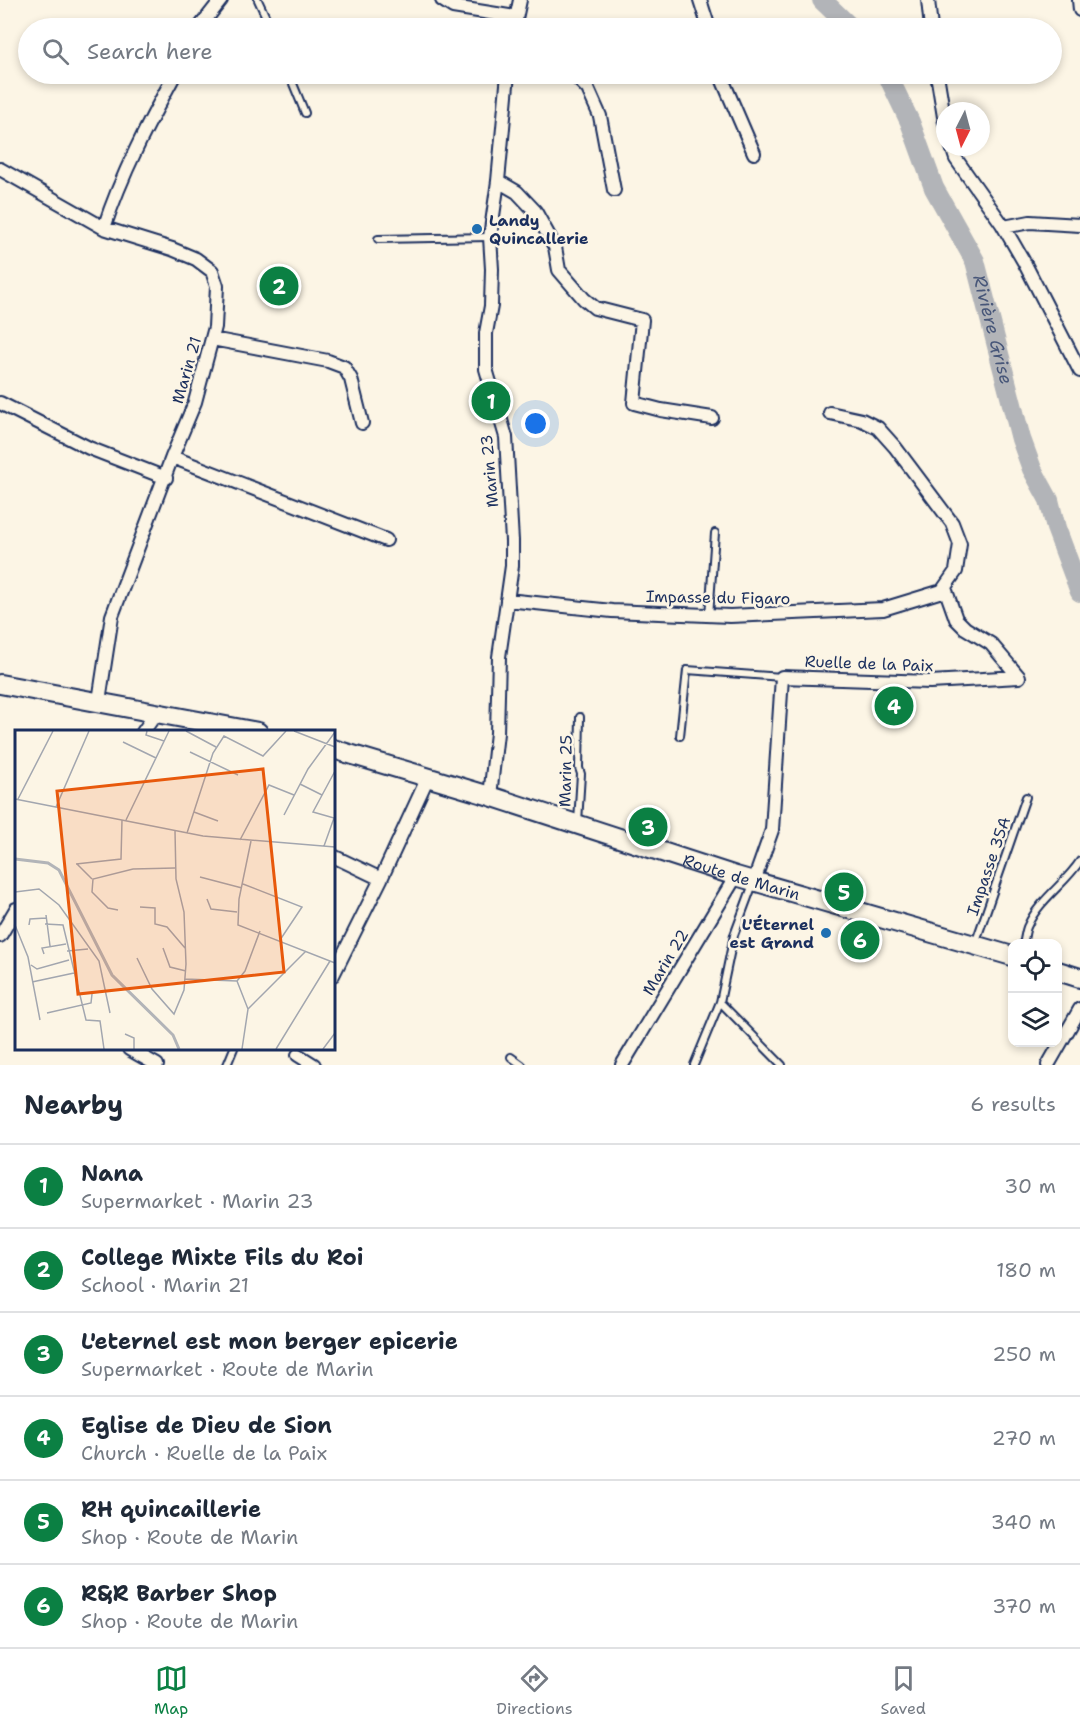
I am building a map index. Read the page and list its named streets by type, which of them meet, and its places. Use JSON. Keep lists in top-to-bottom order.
{
  "streets": {
    "main road": ["Route de Marin"],
    "street": [
      "Marin 21",
      "Marin 23",
      "Impasse du Figaro",
      "Ruelle de la Paix",
      "Marin 22"
    ],
    "lane": ["Marin 25", "Impasse 35A"]
  },
  "crossings": [
    ["Marin 23", "Impasse du Figaro"],
    ["Marin 23", "Route de Marin"],
    ["Impasse du Figaro", "Ruelle de la Paix"],
    ["Ruelle de la Paix", "Route de Marin"],
    ["Ruelle de la Paix", "Marin 22"],
    ["Marin 25", "Route de Marin"],
    ["Impasse 35A", "Route de Marin"],
    ["Route de Marin", "Marin 22"]
  ],
  "water": ["Rivière Grise"],
  "places": ["Landy Quincallerie", "L'Éternel est Grand"],
  "north": "bottom",
  "page": {
    "search": "Search here",
    "pins": [
      "2",
      "1",
      "4",
      "3",
      "5",
      "6"
    ],
    "heading": ["Nearby", "6 results"],
    "list": [
      {
        "mark": "1",
        "name": "Nana",
        "note": "Supermarket · Marin 23",
        "value": "30 m"
      },
      {
        "mark": "2",
        "name": "College Mixte Fils du Roi",
        "note": "School · Marin 21",
        "value": "180 m"
      },
      {
        "mark": "3",
        "name": "L'eternel est mon berger epicerie",
        "note": "Supermarket · Route de Marin",
        "value": "250 m"
      },
      {
        "mark": "4",
        "name": "Eglise de Dieu de Sion",
        "note": "Church · Ruelle de la Paix",
        "value": "270 m"
      },
      {
        "mark": "5",
        "name": "RH quincaillerie",
        "note": "Shop · Route de Marin",
        "value": "340 m"
      },
      {
        "mark": "6",
        "name": "R&R Barber Shop",
        "note": "Shop · Route de Marin",
        "value": "370 m"
      }
    ],
    "nav": ["Map", "Directions", "Saved"]
  }
}
